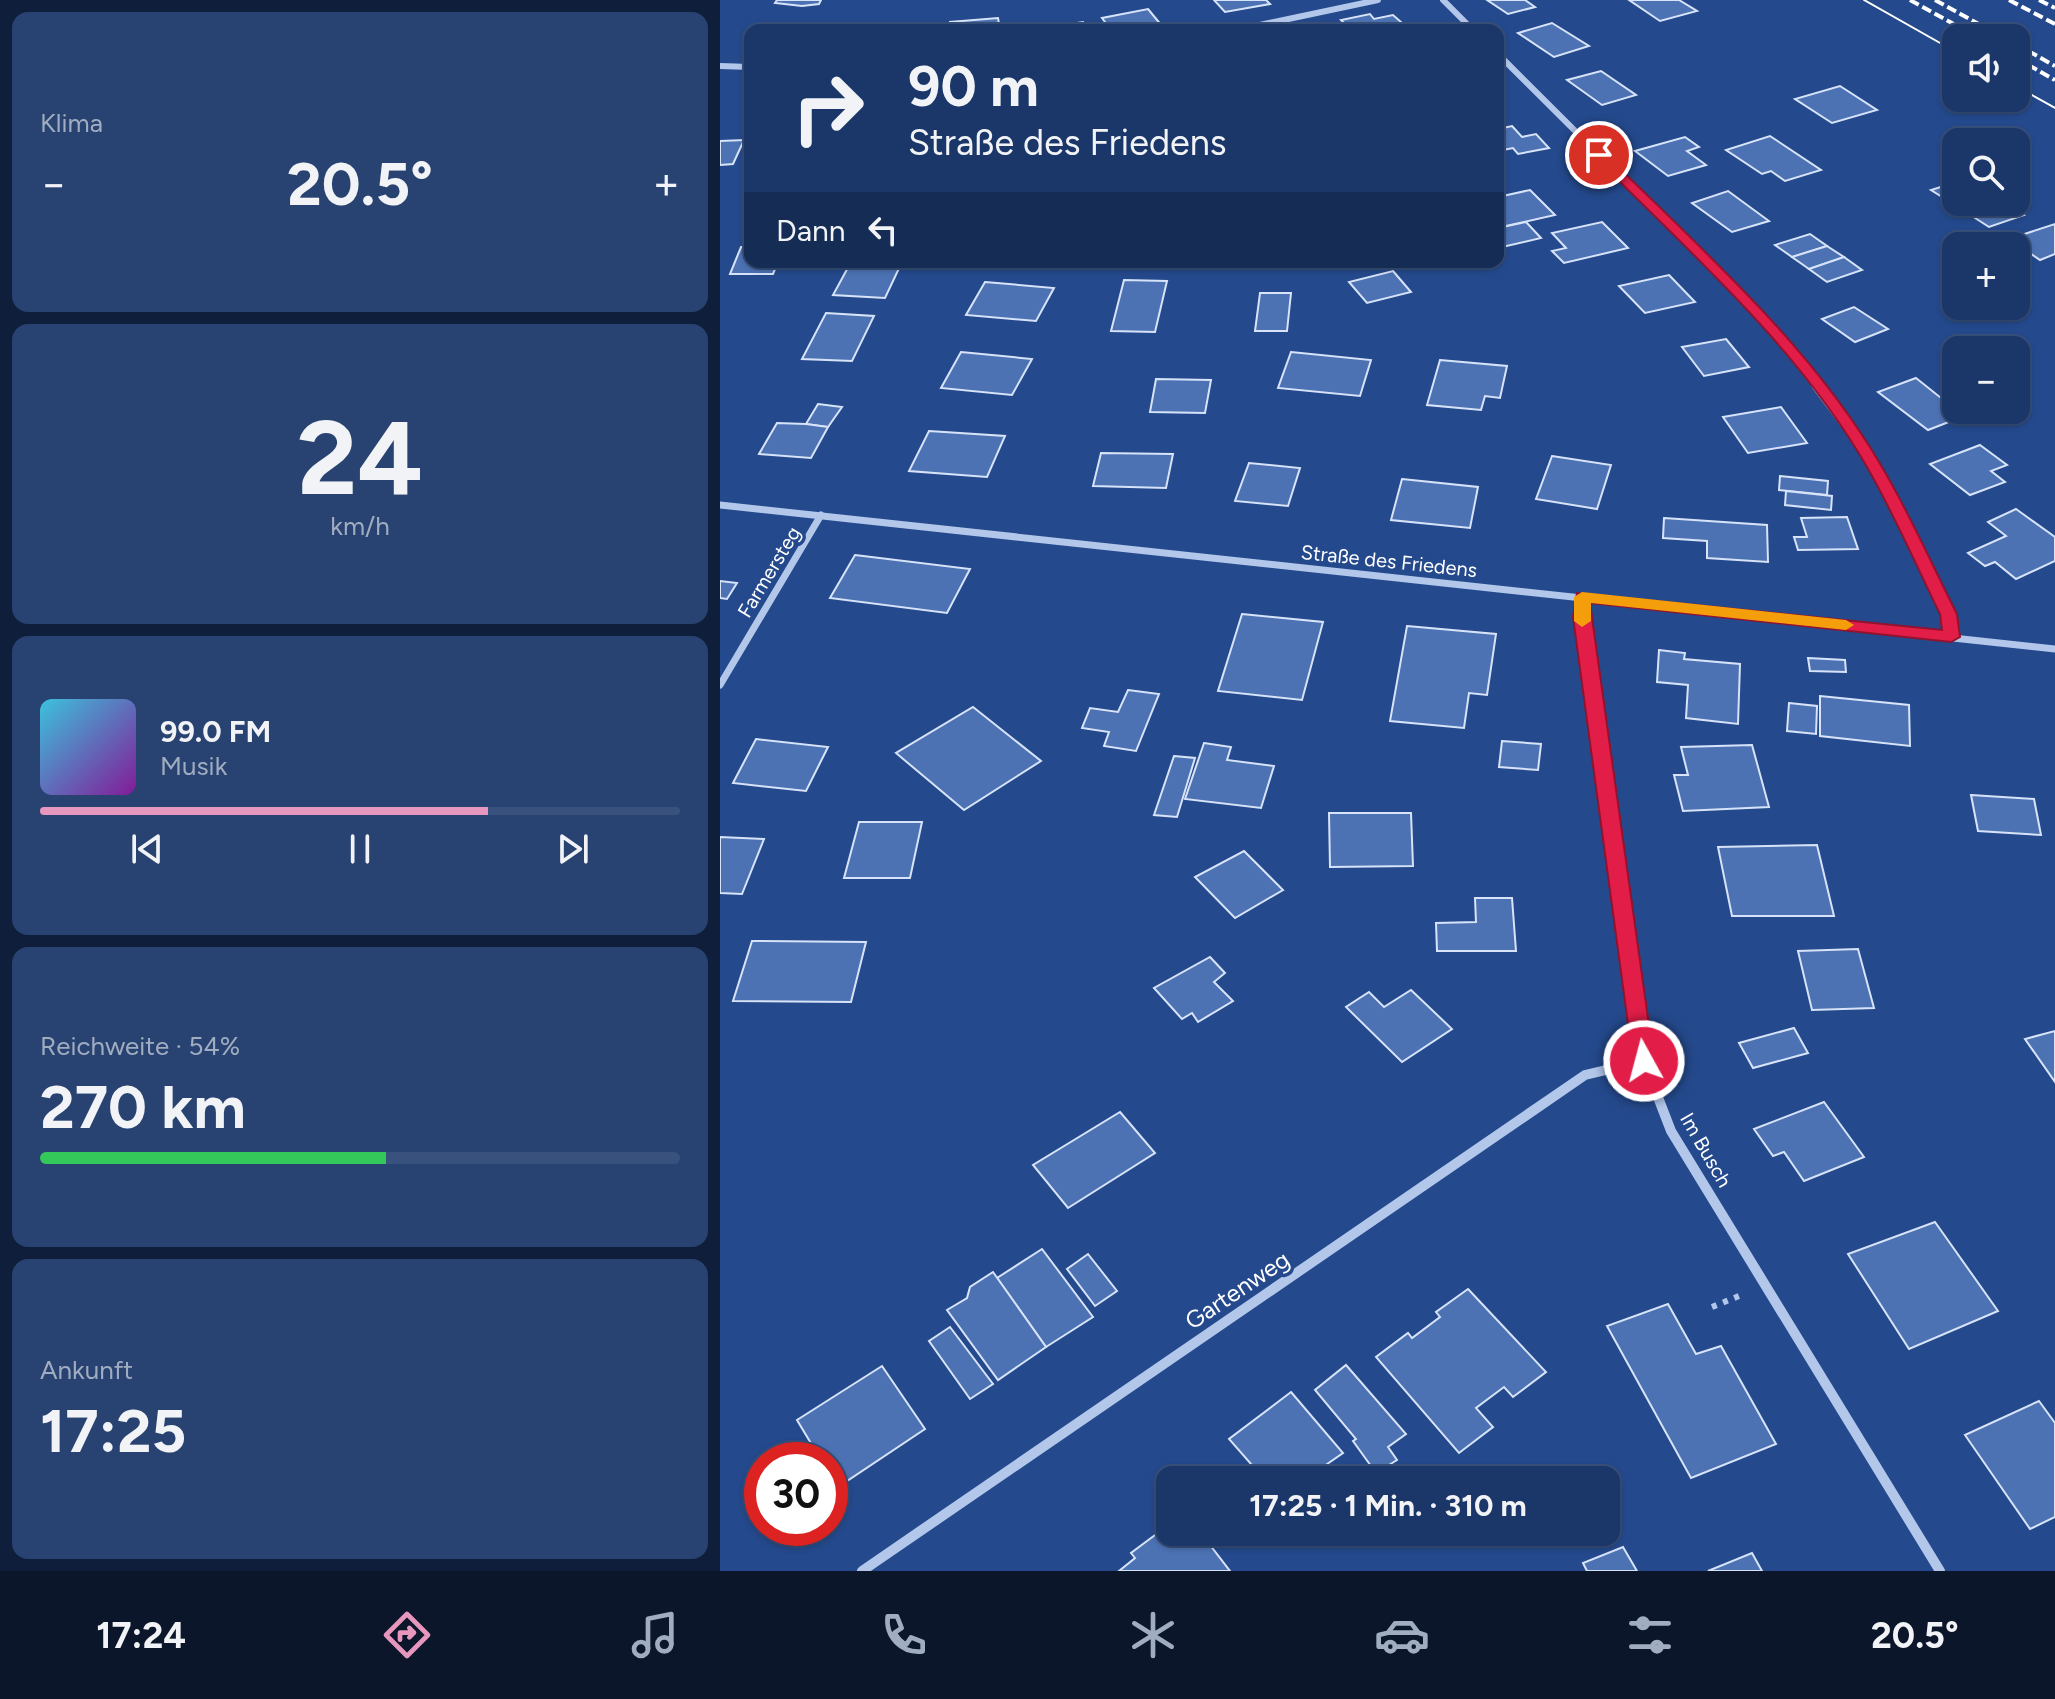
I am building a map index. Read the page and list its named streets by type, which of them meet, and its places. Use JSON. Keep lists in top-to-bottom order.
{
  "streets": {
    "street": [
      "Straße des Friedens",
      "Farmersteg",
      "Im Busch",
      "Gartenweg"
    ]
  },
  "crossings": [
    ["Straße des Friedens", "Farmersteg"],
    ["Straße des Friedens", "Im Busch"],
    ["Im Busch", "Gartenweg"]
  ],
  "page": {
    "tile": [
      "Klima",
      ["24", "km/h"],
      ["Reichweite · 54%", "270 km"],
      ["Ankunft", "17:25"]
    ],
    "map_buttons": ["+", "−"],
    "turn": ["90 m", "Straße des Friedens"],
    "heat": ["−", "20.5°", "+"],
    "then": "Dann",
    "song": ["99.0 FM", "Musik"],
    "limit": "30",
    "trip": "17:25 · 1 Min. · 310 m",
    "tabs": ["17:24", "20.5°"]
  }
}
